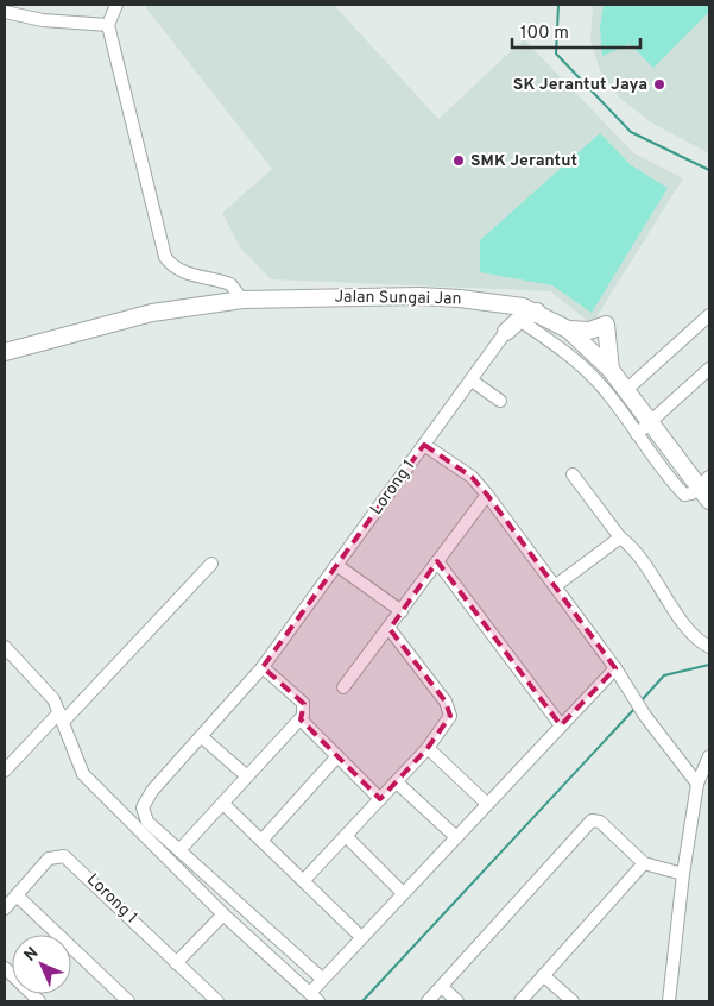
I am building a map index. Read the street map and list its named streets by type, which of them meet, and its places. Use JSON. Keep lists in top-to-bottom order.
{
  "streets": {
    "main road": ["Jalan Sungai Jan"],
    "street": ["Lorong 1"]
  },
  "places": ["SK Jerantut Jaya", "SMK Jerantut"],
  "scale_bar": "100 m",
  "north": "top left"
}
